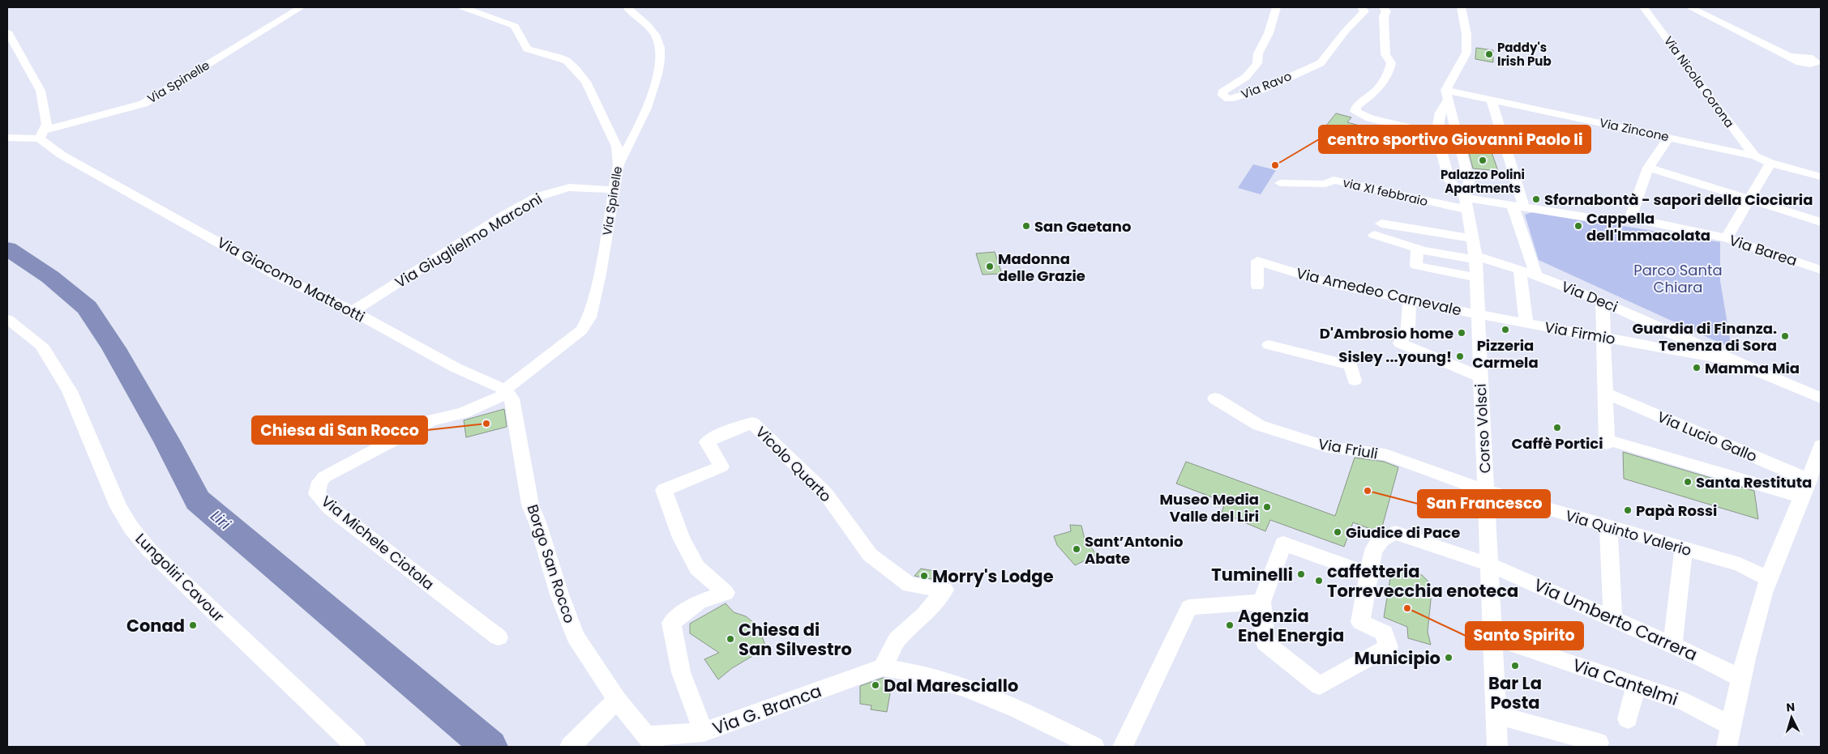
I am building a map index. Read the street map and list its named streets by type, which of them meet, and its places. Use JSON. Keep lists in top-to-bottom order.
{
  "streets": {
    "street": [
      "Via Spinelle",
      "Via Nicola Corona",
      "Via Ravo",
      "Via Zincone",
      "via XI febbraio",
      "Via Giuglielmo Marconi",
      "Via Barea",
      "Via Giacomo Matteotti",
      "Via Amedeo Carnevale",
      "Via Deci",
      "Via Firmio",
      "Corso Volsci",
      "Via Lucio Gallo",
      "Via Friuli",
      "Vicolo Quarto",
      "Via Quinto Valerio",
      "Via Michele Ciotola",
      "Borgo San Rocco",
      "Lungoliri Cavour",
      "Via Umberto Carrera",
      "Via Cantelmi",
      "Via G. Branca"
    ]
  },
  "crossings": [
    ["Via Spinelle", "Via Giuglielmo Marconi"],
    ["Via Spinelle", "Via Giacomo Matteotti"],
    ["Via Spinelle", "Via Michele Ciotola"],
    ["Via Spinelle", "Borgo San Rocco"],
    ["Via Nicola Corona", "Via Zincone"],
    ["via XI febbraio", "Via Barea"],
    ["via XI febbraio", "Corso Volsci"],
    ["Via Giuglielmo Marconi", "Via Giacomo Matteotti"],
    ["Via Barea", "Corso Volsci"],
    ["Via Giacomo Matteotti", "Via Michele Ciotola"],
    ["Via Giacomo Matteotti", "Borgo San Rocco"],
    ["Via Amedeo Carnevale", "Via Firmio"],
    ["Via Amedeo Carnevale", "Corso Volsci"],
    ["Via Deci", "Via Firmio"],
    ["Via Deci", "Corso Volsci"],
    ["Via Firmio", "Corso Volsci"],
    ["Corso Volsci", "Via Friuli"],
    ["Corso Volsci", "Via Quinto Valerio"],
    ["Corso Volsci", "Via Umberto Carrera"],
    ["Corso Volsci", "Via Cantelmi"],
    ["Via Friuli", "Via Quinto Valerio"],
    ["Vicolo Quarto", "Via G. Branca"],
    ["Via Michele Ciotola", "Borgo San Rocco"]
  ],
  "water": ["Liri"],
  "parks": ["Parco Santa Chiara"],
  "places": [
    "Paddy's Irish Pub",
    "Palazzo Polini Apartments",
    "centro sportivo Giovanni Paolo Ii",
    "Sfornabontà - sapori della Ciociaria",
    "San Gaetano",
    "Cappella dell'Immacolata",
    "Madonna delle Grazie",
    "Pizzeria Carmela",
    "D'Ambrosio home",
    "Guardia di Finanza. Tenenza di Sora",
    "Sisley ...young!",
    "Mamma Mia",
    "Chiesa di San Rocco",
    "Caffè Portici",
    "Santa Restituta",
    "San Francesco",
    "Museo Media Valle del Liri",
    "Papà Rossi",
    "Giudice di Pace",
    "Sant’Antonio Abate",
    "Tuminelli",
    "Morry's Lodge",
    "caffetteria Torrevecchia enoteca",
    "Santo Spirito",
    "Conad",
    "Agenzia Enel Energia",
    "Chiesa di San Silvestro",
    "Municipio",
    "Bar La Posta",
    "Dal Maresciallo"
  ],
  "north": "top"
}
